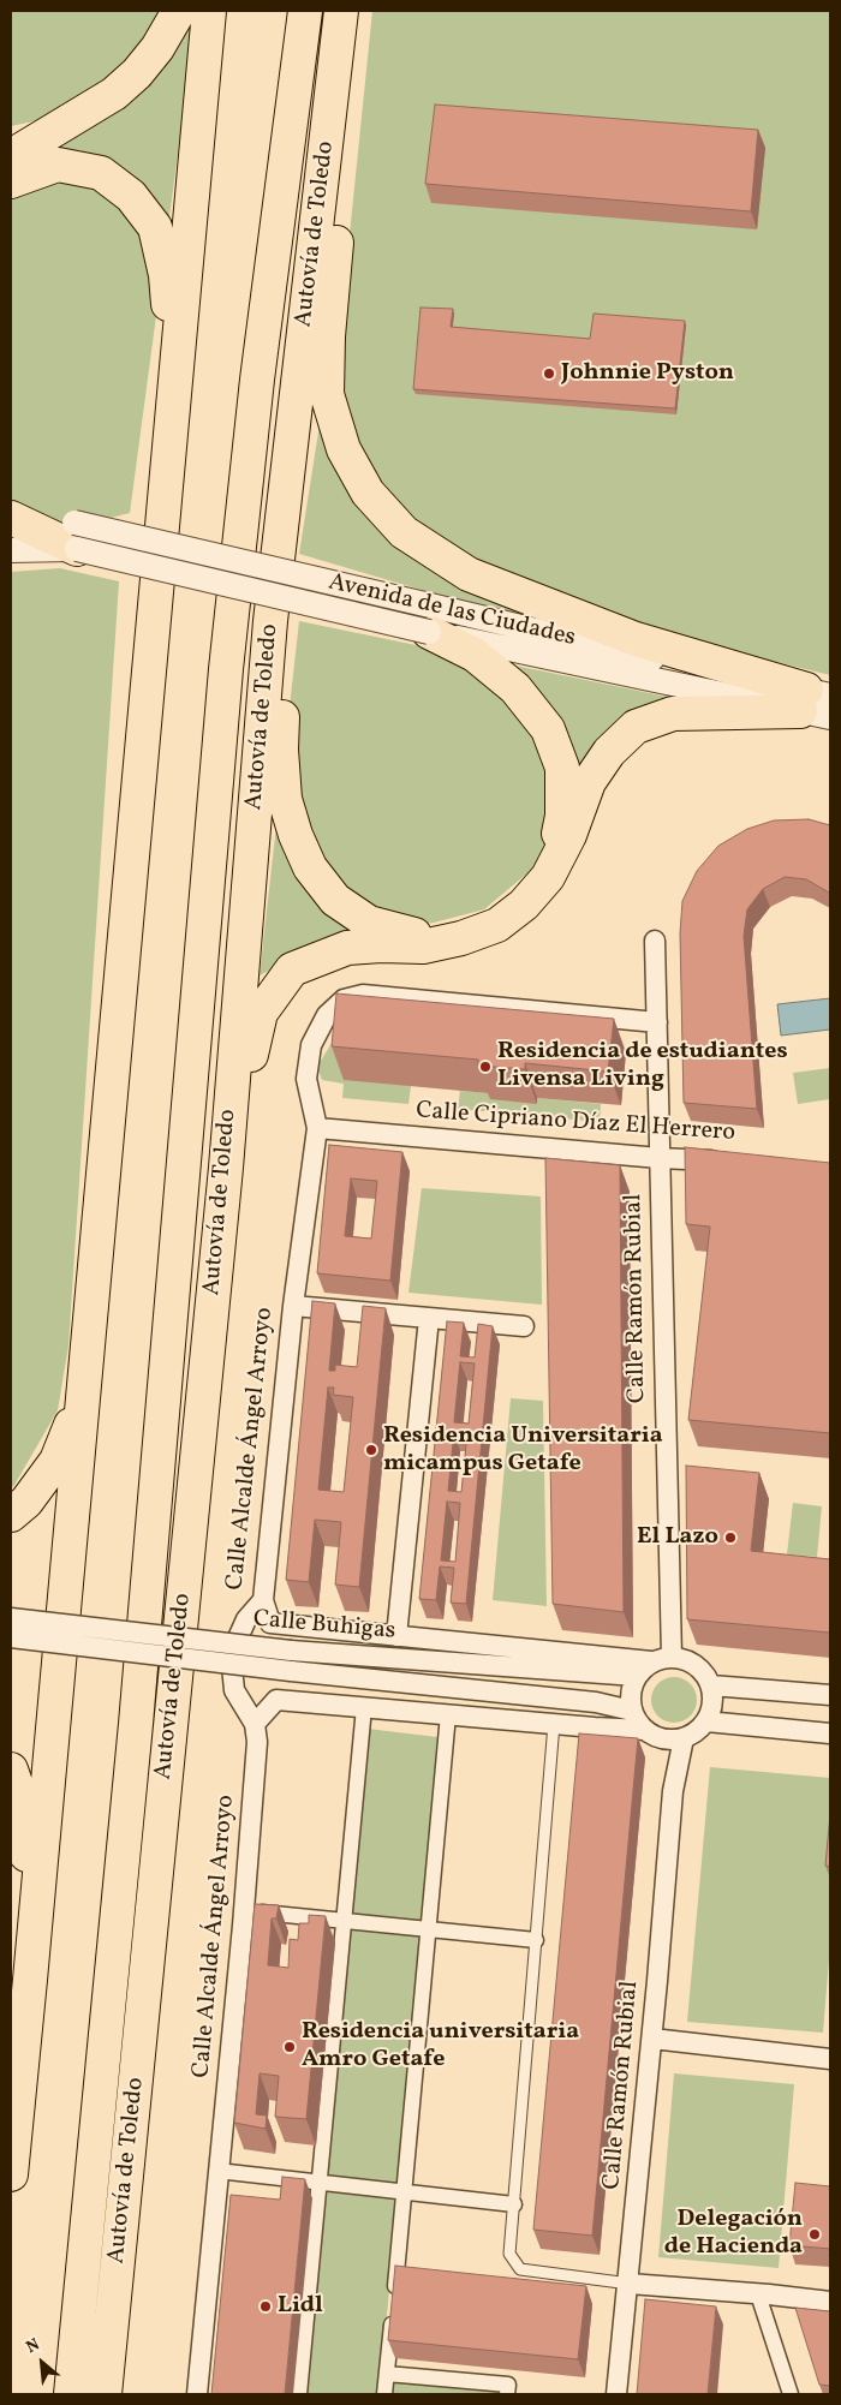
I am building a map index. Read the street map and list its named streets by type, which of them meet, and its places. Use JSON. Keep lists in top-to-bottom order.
{
  "streets": {
    "highway": ["Autovía de Toledo"],
    "street": [
      "Avenida de las Ciudades",
      "Calle Cipriano Díaz El Herrero",
      "Calle Ramón Rubial",
      "Calle Alcalde Ángel Arroyo",
      "Calle Buhigas"
    ]
  },
  "crossings": [
    ["Calle Cipriano Díaz El Herrero", "Calle Ramón Rubial"],
    ["Calle Cipriano Díaz El Herrero", "Calle Alcalde Ángel Arroyo"],
    ["Calle Ramón Rubial", "Calle Alcalde Ángel Arroyo"],
    ["Calle Ramón Rubial", "Calle Buhigas"]
  ],
  "places": [
    "Johnnie Pyston",
    "Residencia de estudiantes Livensa Living",
    "Residencia Universitaria micampus Getafe",
    "El Lazo",
    "Residencia universitaria Amro Getafe",
    "Delegación de Hacienda",
    "Lidl"
  ],
  "north": "top left"
}
